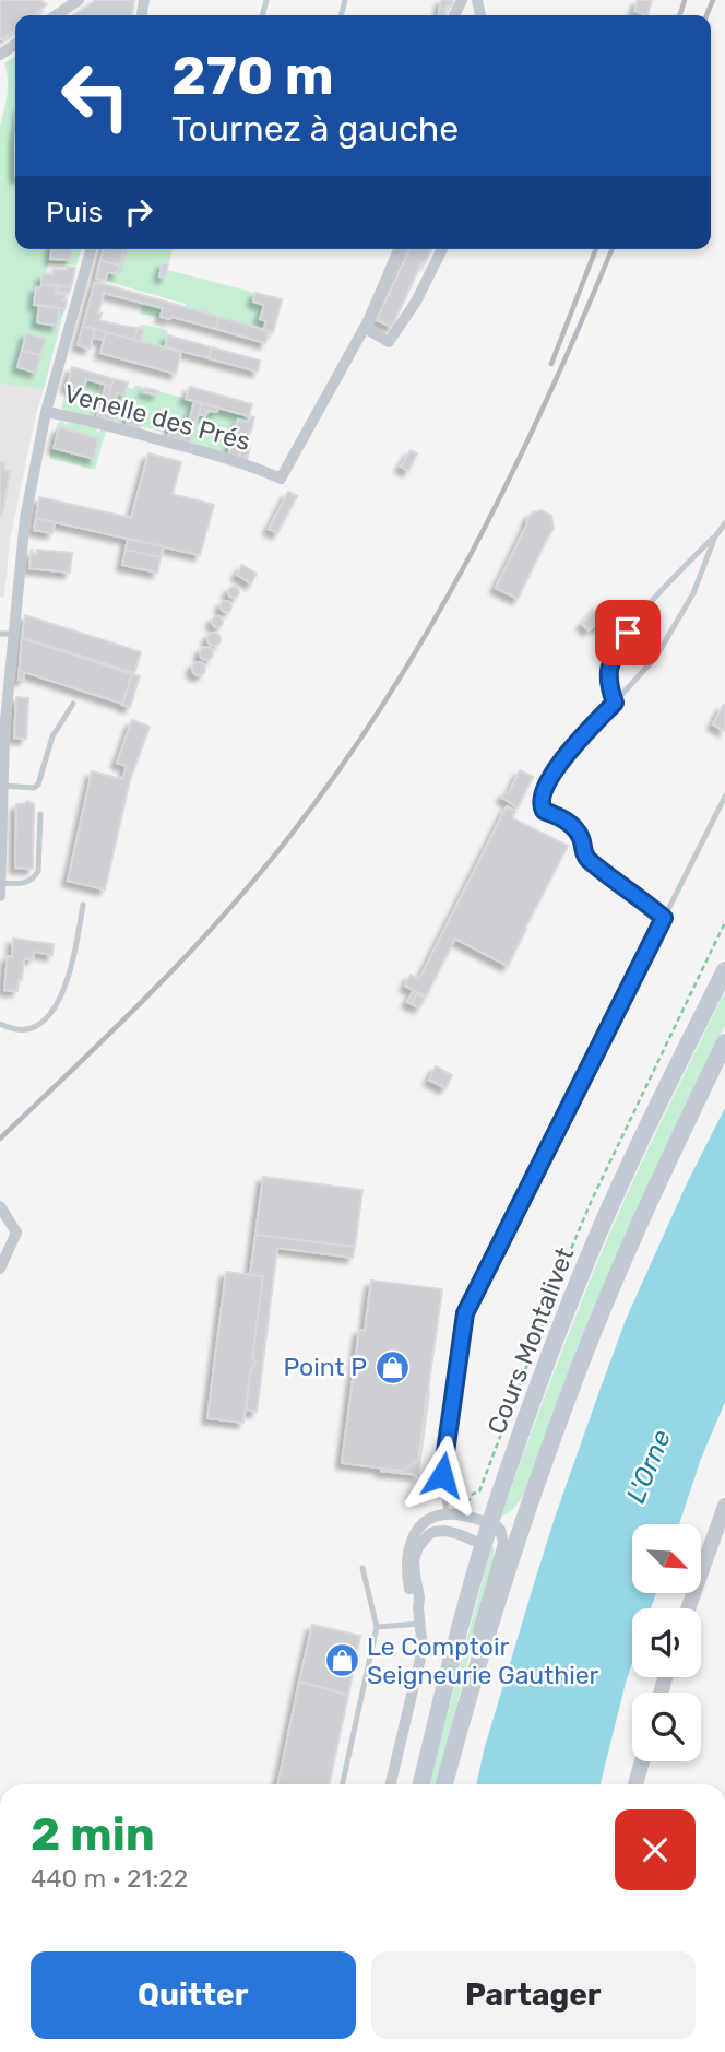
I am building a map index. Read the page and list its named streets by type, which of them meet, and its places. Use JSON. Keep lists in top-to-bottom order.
{
  "streets": {
    "main road": ["Cours Montalivet"],
    "street": ["Venelle des Prés"]
  },
  "water": ["L'Orne"],
  "places": {
    "shop": ["Point P", "Le Comptoir Seigneurie Gauthier"]
  },
  "north": "bottom right",
  "page": {
    "turn": ["270 m", "Tournez à gauche"],
    "then": "Puis",
    "heading": ["2 min", "440 m · 21:22"],
    "buttons": ["Quitter", "Partager"]
  }
}
